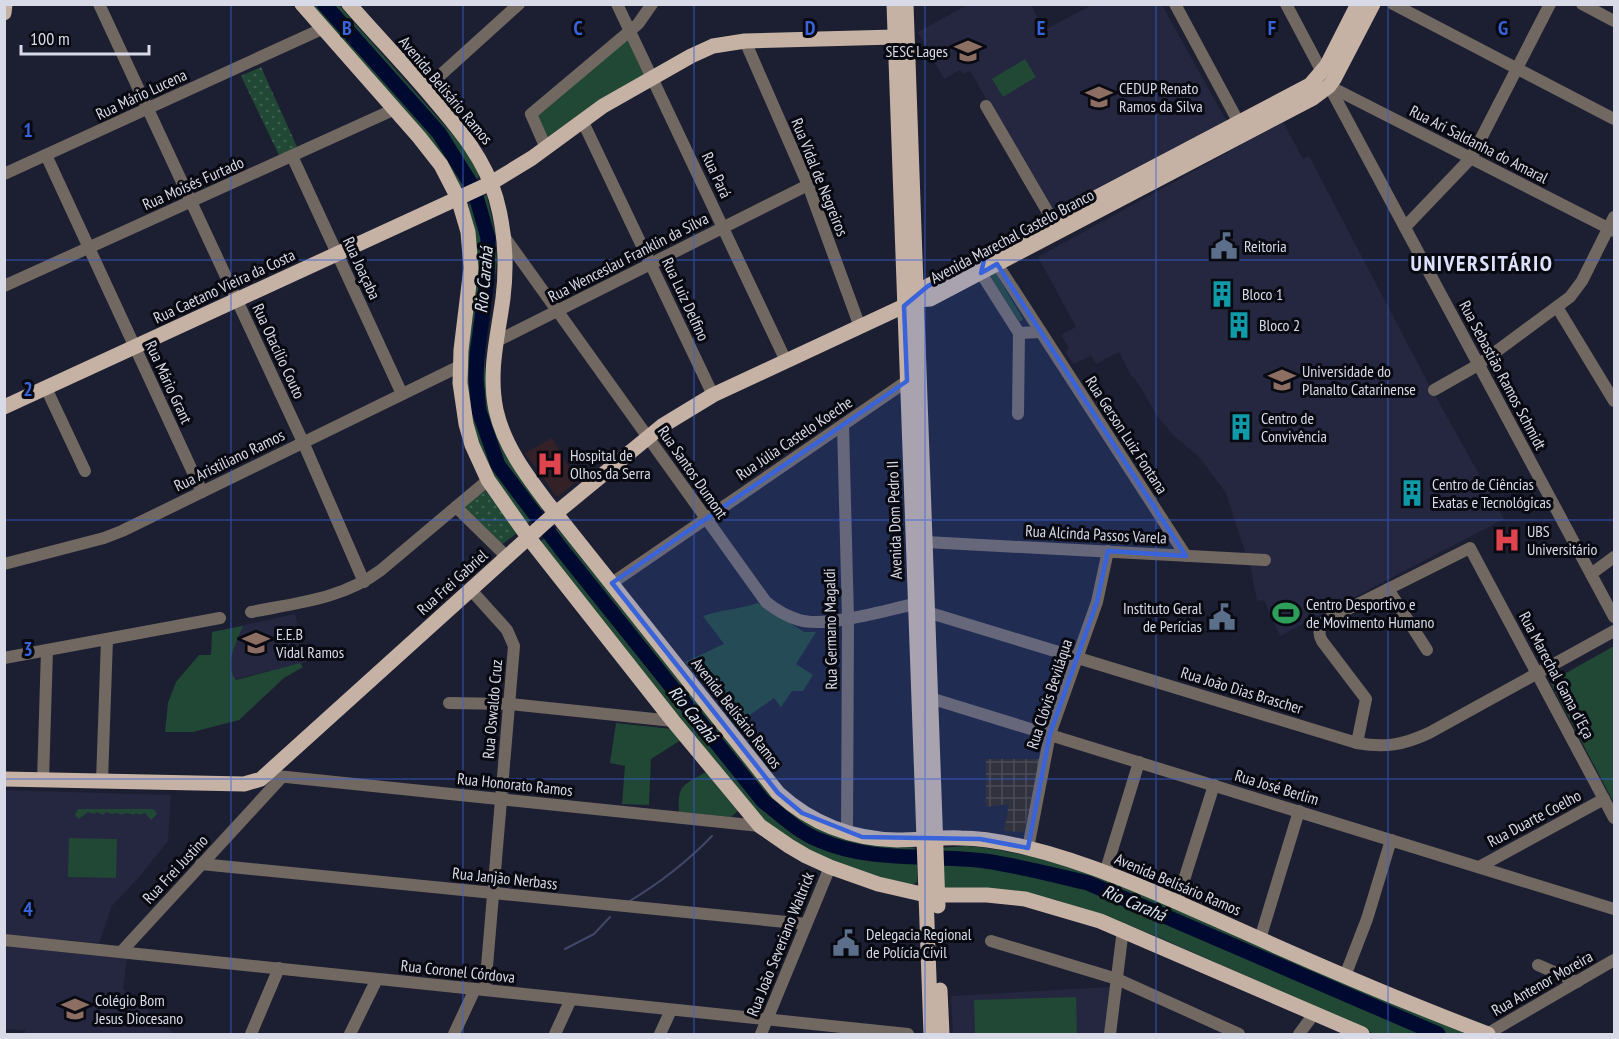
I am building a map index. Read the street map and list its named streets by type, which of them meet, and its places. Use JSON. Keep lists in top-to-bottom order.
{
  "streets": {
    "main road": [
      "Avenida Belisário Ramos",
      "Avenida Marechal Castelo Branco",
      "Rua Caetano Vieira da Costa",
      "Avenida Dom Pedro II",
      "Rua Frei Gabriel"
    ],
    "street": [
      "Rua Mário Lucena",
      "Rua Ari Saldanha do Amaral",
      "Rua Pará",
      "Rua Vidal de Negreiros",
      "Rua Moisés Furtado",
      "Rua Wenceslau Franklin da Silva",
      "Rua Joaçaba",
      "Rua Luiz Delfino",
      "Rua Otacílio Couto",
      "Rua Sebastião Ramos Schmidt",
      "Rua Mário Grant",
      "Rua Gerson Luiz Fontana",
      "Rua Júlia Castelo Koeche",
      "Rua Aristiliano Ramos",
      "Rua Santos Dumont",
      "Rua Alcinda Passos Varela",
      "Rua Germano Magaldi",
      "Rua Marechal Gama d'Eça",
      "Rua João Dias Brascher",
      "Rua Clóvis Beviláqua",
      "Rua Oswaldo Cruz",
      "Rua Honorato Ramos",
      "Rua José Berlim",
      "Rua Duarte Coelho",
      "Rua Frei Justino",
      "Rua Janjão Nerbass",
      "Rua João Severiano Waltrick",
      "Rua Coronel Córdova",
      "Rua Antenor Moreira"
    ]
  },
  "crossings": [
    ["Avenida Belisário Ramos", "Rua Wenceslau Franklin da Silva"],
    ["Avenida Belisário Ramos", "Rua Caetano Vieira da Costa"],
    ["Avenida Belisário Ramos", "Rua Júlia Castelo Koeche"],
    ["Avenida Belisário Ramos", "Rua Santos Dumont"],
    ["Avenida Belisário Ramos", "Avenida Dom Pedro II"],
    ["Avenida Belisário Ramos", "Rua Frei Gabriel"],
    ["Avenida Belisário Ramos", "Rua Germano Magaldi"],
    ["Avenida Belisário Ramos", "Rua Clóvis Beviláqua"],
    ["Avenida Belisário Ramos", "Rua Antenor Moreira"],
    ["Rua Mário Lucena", "Rua Otacílio Couto"],
    ["Rua Mário Lucena", "Rua Mário Grant"],
    ["Rua Ari Saldanha do Amaral", "Avenida Marechal Castelo Branco"],
    ["Rua Ari Saldanha do Amaral", "Rua Sebastião Ramos Schmidt"],
    ["Rua Pará", "Rua Wenceslau Franklin da Silva"],
    ["Rua Pará", "Rua Caetano Vieira da Costa"],
    ["Rua Pará", "Rua Frei Gabriel"],
    ["Rua Vidal de Negreiros", "Rua Wenceslau Franklin da Silva"],
    ["Rua Vidal de Negreiros", "Rua Caetano Vieira da Costa"],
    ["Rua Vidal de Negreiros", "Rua Frei Gabriel"],
    ["Rua Moisés Furtado", "Rua Joaçaba"],
    ["Rua Moisés Furtado", "Rua Otacílio Couto"],
    ["Rua Moisés Furtado", "Rua Mário Grant"],
    ["Avenida Marechal Castelo Branco", "Rua Sebastião Ramos Schmidt"],
    ["Avenida Marechal Castelo Branco", "Rua Gerson Luiz Fontana"],
    ["Avenida Marechal Castelo Branco", "Avenida Dom Pedro II"],
    ["Avenida Marechal Castelo Branco", "Rua Frei Gabriel"],
    ["Rua Wenceslau Franklin da Silva", "Rua Luiz Delfino"],
    ["Rua Wenceslau Franklin da Silva", "Rua Santos Dumont"],
    ["Rua Joaçaba", "Rua Caetano Vieira da Costa"],
    ["Rua Joaçaba", "Rua Aristiliano Ramos"],
    ["Rua Caetano Vieira da Costa", "Rua Luiz Delfino"],
    ["Rua Caetano Vieira da Costa", "Rua Otacílio Couto"],
    ["Rua Caetano Vieira da Costa", "Rua Mário Grant"],
    ["Rua Caetano Vieira da Costa", "Avenida Dom Pedro II"],
    ["Rua Luiz Delfino", "Rua Frei Gabriel"],
    ["Rua Otacílio Couto", "Rua Aristiliano Ramos"],
    ["Rua Mário Grant", "Rua Aristiliano Ramos"],
    ["Rua Gerson Luiz Fontana", "Rua Alcinda Passos Varela"],
    ["Rua Júlia Castelo Koeche", "Rua Santos Dumont"],
    ["Rua Júlia Castelo Koeche", "Avenida Dom Pedro II"],
    ["Rua Júlia Castelo Koeche", "Rua Germano Magaldi"],
    ["Rua Santos Dumont", "Avenida Dom Pedro II"],
    ["Rua Santos Dumont", "Rua Frei Gabriel"],
    ["Rua Santos Dumont", "Rua Germano Magaldi"],
    ["Rua Santos Dumont", "Rua João Dias Brascher"],
    ["Avenida Dom Pedro II", "Rua Alcinda Passos Varela"],
    ["Avenida Dom Pedro II", "Rua Frei Gabriel"],
    ["Avenida Dom Pedro II", "Rua João Dias Brascher"],
    ["Avenida Dom Pedro II", "Rua José Berlim"],
    ["Rua Alcinda Passos Varela", "Rua Clóvis Beviláqua"],
    ["Rua Frei Gabriel", "Rua Oswaldo Cruz"],
    ["Rua Frei Gabriel", "Rua Honorato Ramos"],
    ["Rua Frei Gabriel", "Rua Frei Justino"],
    ["Rua Marechal Gama d'Eça", "Rua João Dias Brascher"],
    ["Rua Marechal Gama d'Eça", "Rua Duarte Coelho"],
    ["Rua João Dias Brascher", "Rua Clóvis Beviláqua"],
    ["Rua Clóvis Beviláqua", "Rua José Berlim"],
    ["Rua Oswaldo Cruz", "Rua Honorato Ramos"],
    ["Rua Oswaldo Cruz", "Rua Janjão Nerbass"],
    ["Rua Oswaldo Cruz", "Rua Coronel Córdova"],
    ["Rua Honorato Ramos", "Rua Frei Justino"],
    ["Rua José Berlim", "Rua Duarte Coelho"],
    ["Rua Frei Justino", "Rua Janjão Nerbass"],
    ["Rua Frei Justino", "Rua Coronel Córdova"],
    ["Rua Janjão Nerbass", "Rua João Severiano Waltrick"],
    ["Rua João Severiano Waltrick", "Rua Coronel Córdova"]
  ],
  "districts": ["UNIVERSITÁRIO"],
  "water": ["Rio Carahá"],
  "places": {
    "school or university": [
      "SESC Lages",
      "CEDUP Renato Ramos da Silva",
      "Universidade do Planalto Catarinense",
      "E.E.B Vidal Ramos",
      "Colégio Bom Jesus Diocesano"
    ],
    "public building": ["Reitoria", "Instituto Geral de Perícias", "Delegacia Regional de Polícia Civil"],
    "building": [
      "Bloco 1",
      "Bloco 2",
      "Centro de Convivência",
      "Centro de Ciências Exatas e Tecnológicas"
    ],
    "hospital": ["Hospital de Olhos da Serra", "UBS Universitário"],
    "sports": ["Centro Desportivo e de Movimento Humano"]
  },
  "scale_bar": "100 m",
  "grid": {
    "columns": [
      "B",
      "C",
      "D",
      "E",
      "F",
      "G"
    ],
    "rows": [
      "1",
      "2",
      "3",
      "4"
    ]
  }
}
